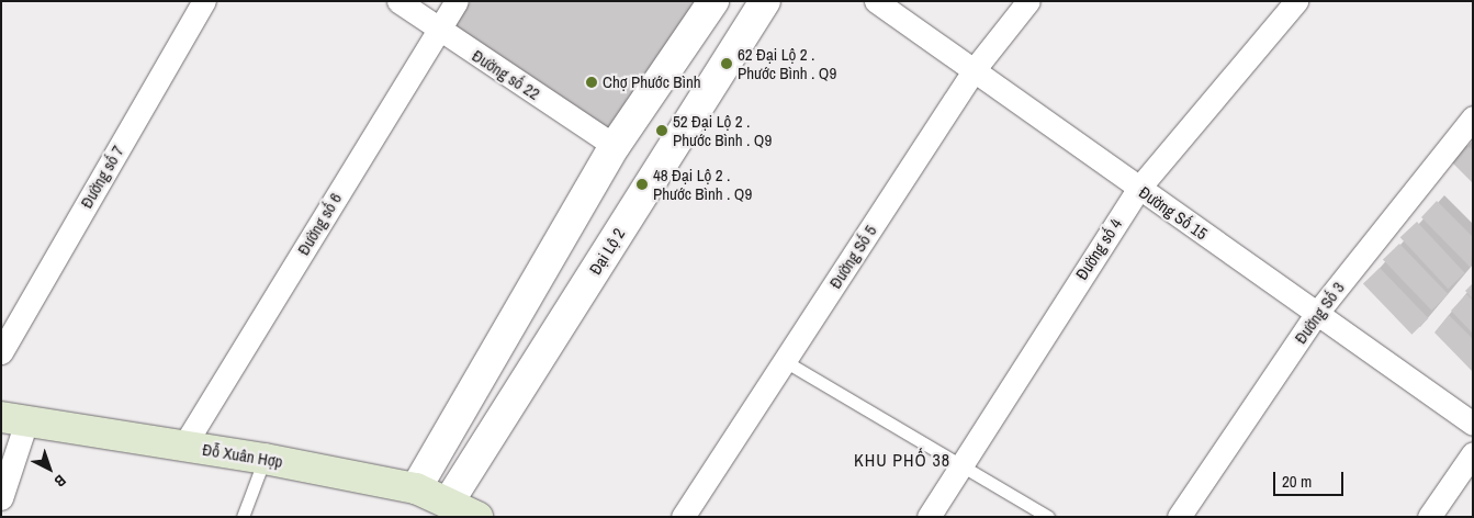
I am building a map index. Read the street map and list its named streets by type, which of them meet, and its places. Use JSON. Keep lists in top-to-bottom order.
{
  "streets": {
    "main road": ["Đỗ Xuân Hợp"],
    "street": [
      "Đường số 22",
      "Đường số 7",
      "Đường Số 15",
      "Đường số 6",
      "Đường số 4",
      "Đại Lộ 2",
      "Đường Số 5",
      "Đường Số 3"
    ]
  },
  "crossings": [
    ["Đường số 22", "Đường số 6"],
    ["Đường Số 15", "Đường số 4"],
    ["Đường Số 15", "Đường Số 5"],
    ["Đường Số 15", "Đường Số 3"],
    ["Đường số 6", "Đỗ Xuân Hợp"],
    ["Đại Lộ 2", "Đỗ Xuân Hợp"]
  ],
  "districts": ["KHU PHỐ 38"],
  "places": [
    "62 Đại Lộ 2 . Phước Bình . Q9",
    "Chợ Phước Bình",
    "52 Đại Lộ 2 . Phước Bình . Q9",
    "48 Đại Lộ 2 . Phước Bình . Q9"
  ],
  "scale_bar": "20 m",
  "north": "bottom right"
}
